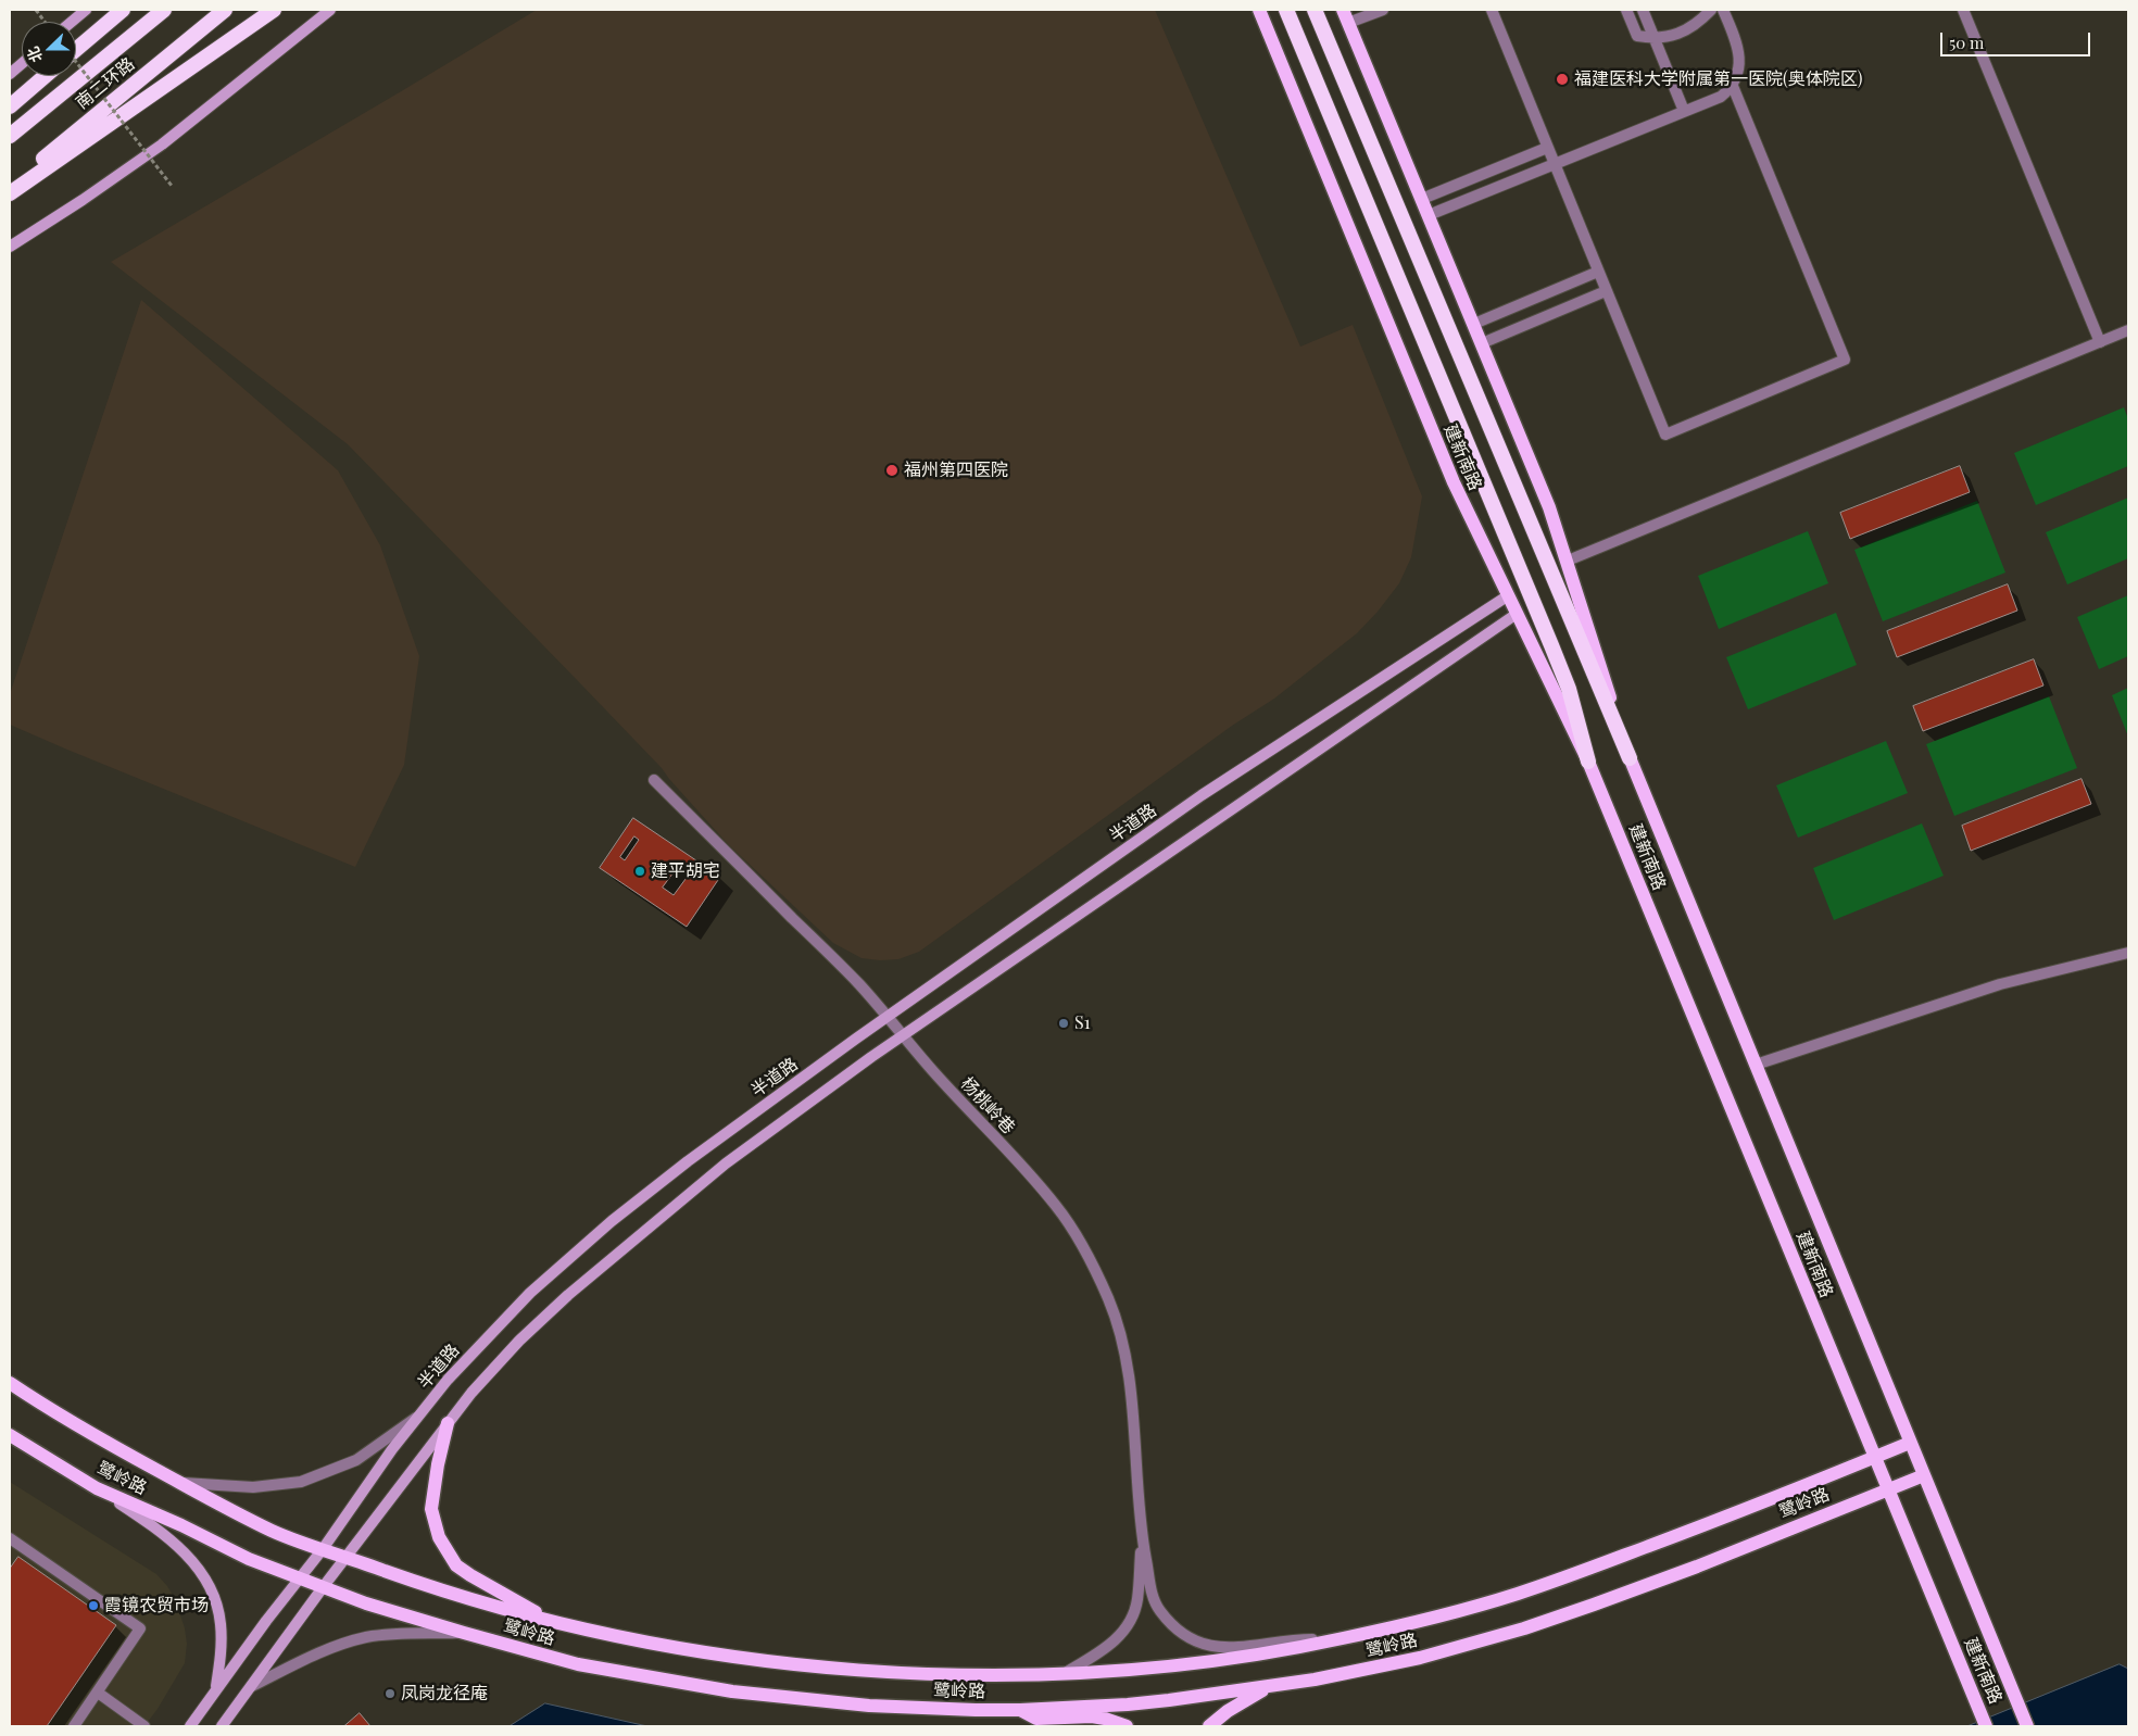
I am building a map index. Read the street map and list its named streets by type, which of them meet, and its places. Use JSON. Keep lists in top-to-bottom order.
{
  "streets": {
    "highway": ["南二环路"],
    "main road": ["建新南路", "半道路", "鹭岭路"],
    "street": ["杨桃岭巷"]
  },
  "crossings": [
    ["建新南路", "半道路"],
    ["建新南路", "鹭岭路"],
    ["半道路", "杨桃岭巷"],
    ["半道路", "鹭岭路"]
  ],
  "places": [
    "福建医科大学附属第一医院(奥体院区)",
    "福州第四医院",
    "建平胡宅",
    "S1",
    "霞镜农贸市场",
    "凤岗龙径庵"
  ],
  "scale_bar": "50 m",
  "north": "left"
}
